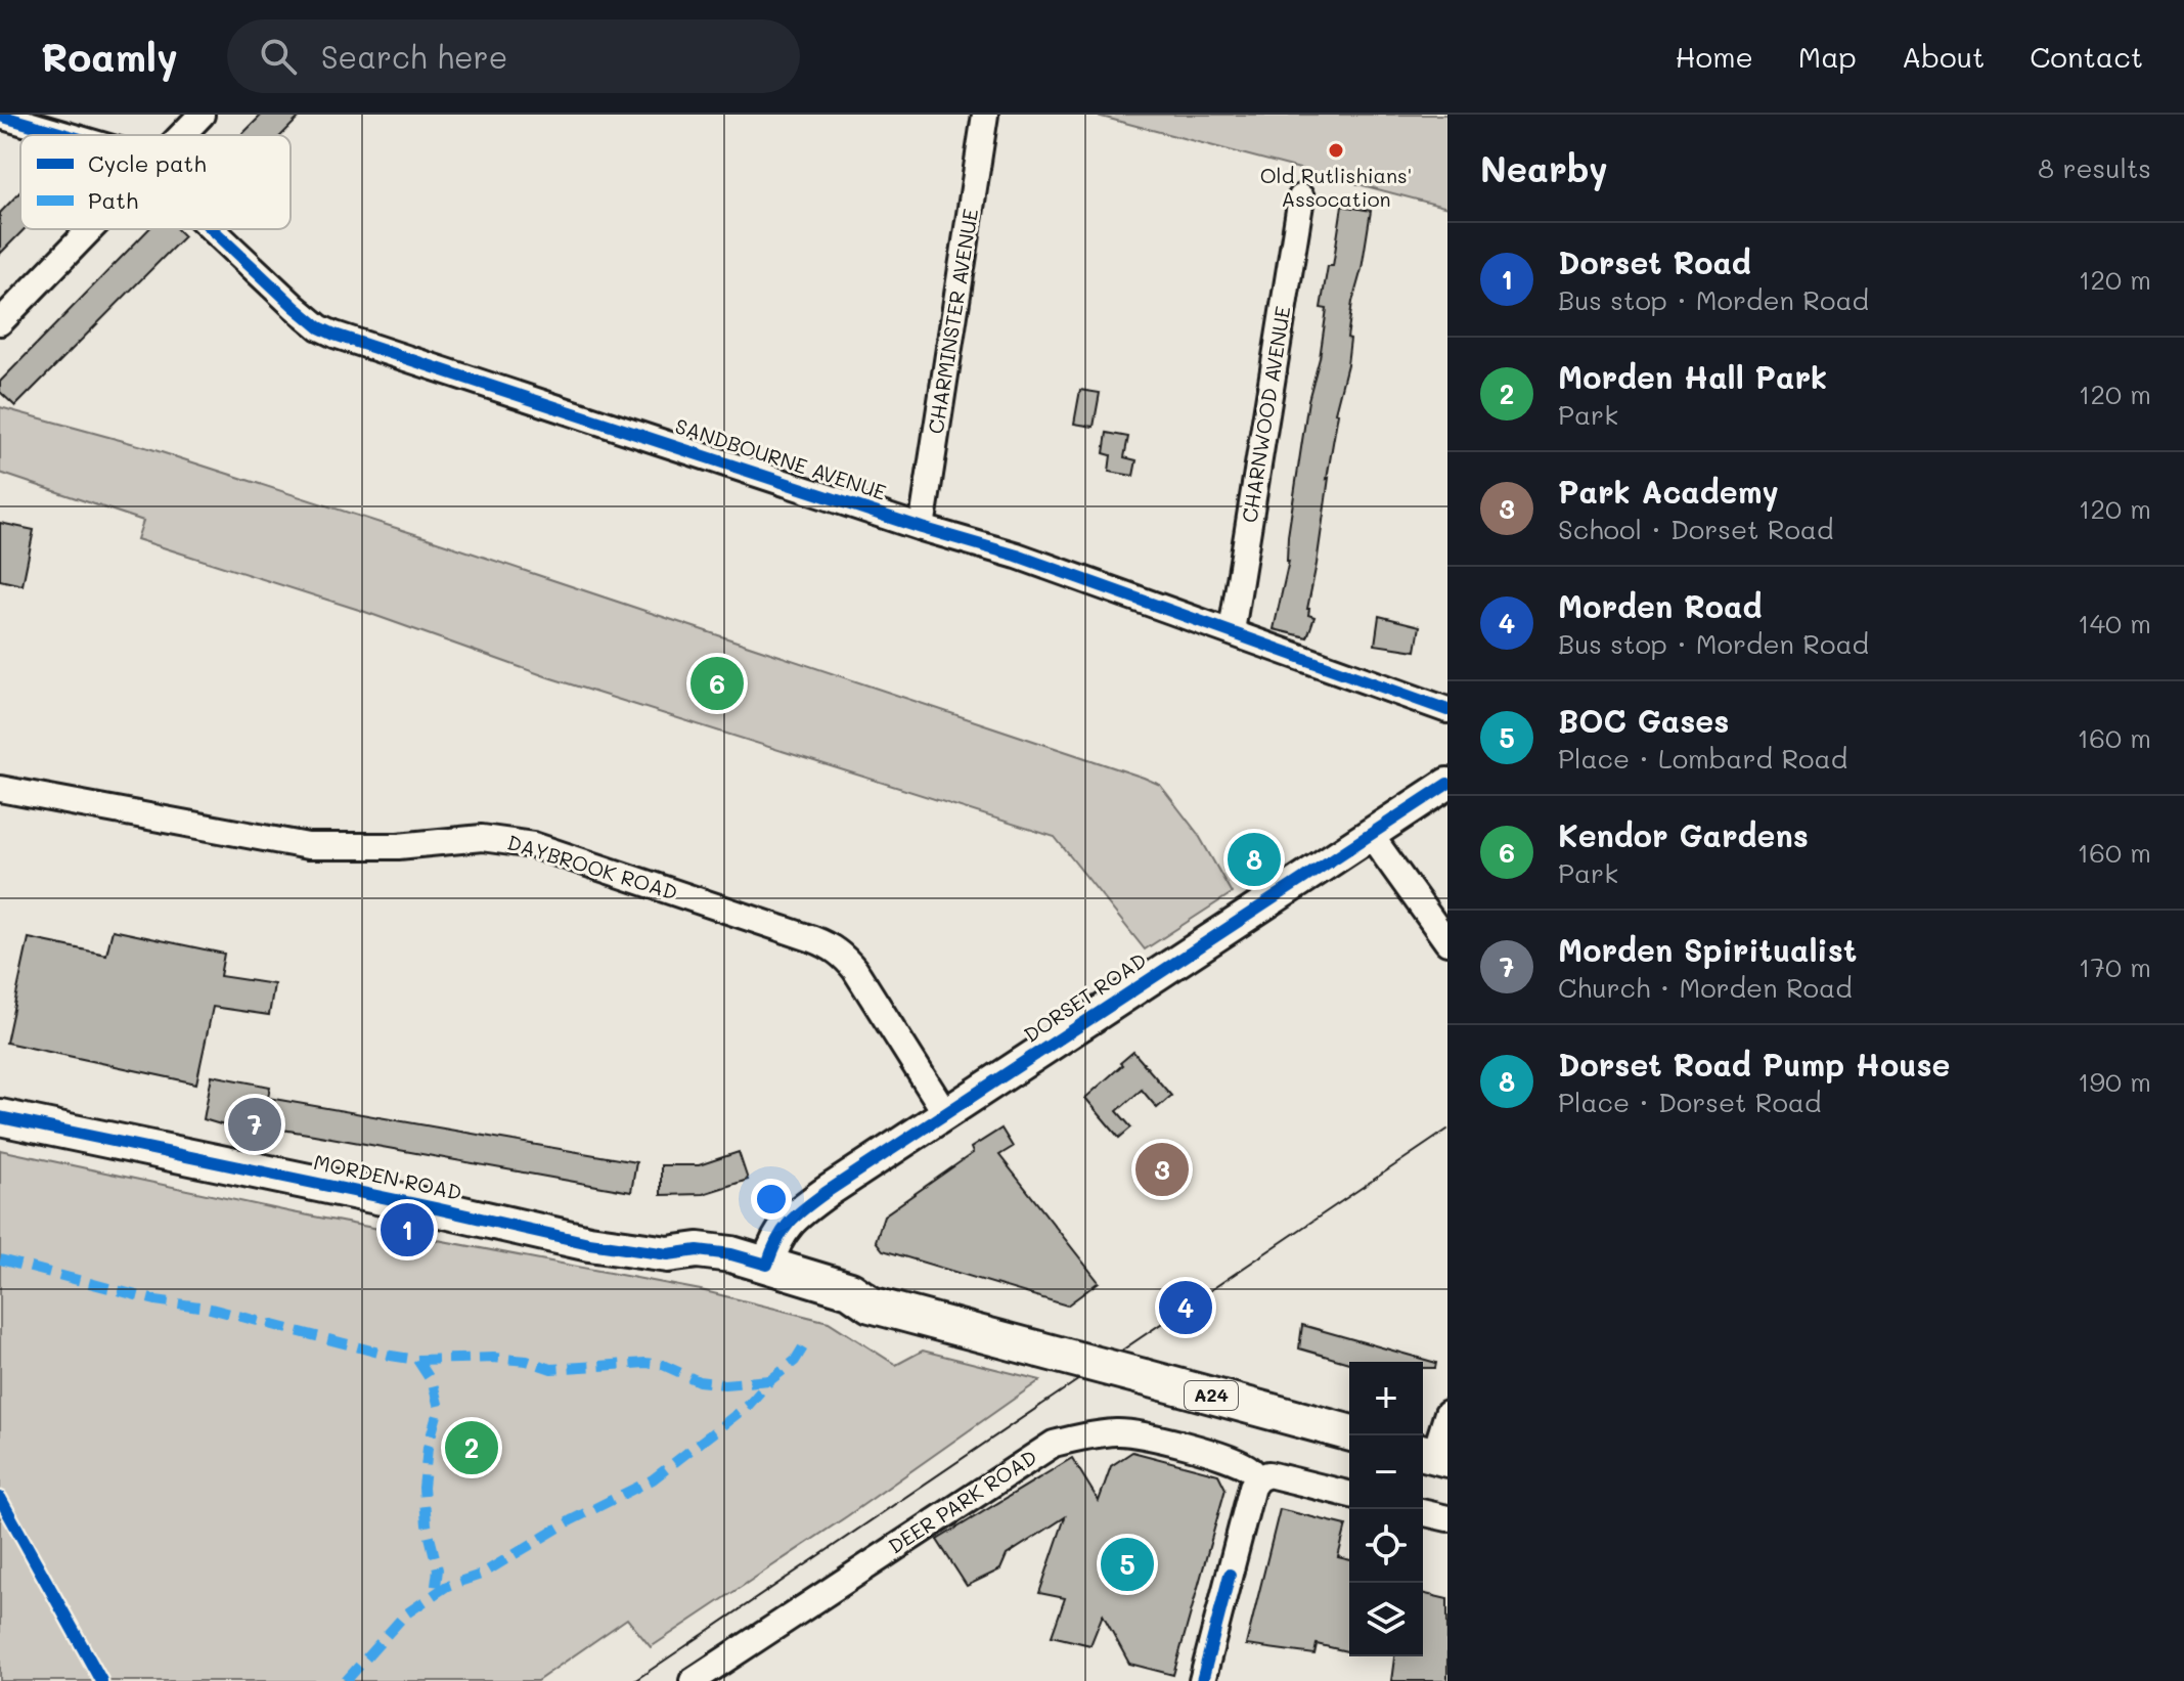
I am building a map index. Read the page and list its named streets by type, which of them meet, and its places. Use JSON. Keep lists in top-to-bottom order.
{
  "streets": {
    "highway": ["MORDEN ROAD", "A24"],
    "main road": ["DORSET ROAD"],
    "street": [
      "CHARMINSTER AVENUE",
      "CHARNWOOD AVENUE",
      "SANDBOURNE AVENUE",
      "DAYBROOK ROAD",
      "DEER PARK ROAD"
    ]
  },
  "crossings": [
    ["CHARMINSTER AVENUE", "SANDBOURNE AVENUE"],
    ["CHARNWOOD AVENUE", "SANDBOURNE AVENUE"],
    ["DAYBROOK ROAD", "DORSET ROAD"],
    ["DORSET ROAD", "MORDEN ROAD"]
  ],
  "places": ["Old Rutlishians' Assocation"],
  "legend": ["Cycle path", "Path"],
  "page": {
    "header": "Roamly",
    "search": "Search here",
    "nav": [
      "Home",
      "Map",
      "About",
      "Contact"
    ],
    "heading": ["Nearby", "8 results"],
    "list": [
      {
        "mark": "1",
        "name": "Dorset Road",
        "note": "Bus stop · Morden Road",
        "value": "120 m"
      },
      {
        "mark": "2",
        "name": "Morden Hall Park",
        "note": "Park",
        "value": "120 m"
      },
      {
        "mark": "3",
        "name": "Park Academy",
        "note": "School · Dorset Road",
        "value": "120 m"
      },
      {
        "mark": "4",
        "name": "Morden Road",
        "note": "Bus stop · Morden Road",
        "value": "140 m"
      },
      {
        "mark": "5",
        "name": "BOC Gases",
        "note": "Place · Lombard Road",
        "value": "160 m"
      },
      {
        "mark": "6",
        "name": "Kendor Gardens",
        "note": "Park",
        "value": "160 m"
      },
      {
        "mark": "7",
        "name": "Morden Spiritualist",
        "note": "Church · Morden Road",
        "value": "170 m"
      },
      {
        "mark": "8",
        "name": "Dorset Road Pump House",
        "note": "Place · Dorset Road",
        "value": "190 m"
      }
    ],
    "pins": [
      "6",
      "8",
      "7",
      "3",
      "1",
      "4",
      "2",
      "5"
    ],
    "map_buttons": ["+", "−"]
  }
}
